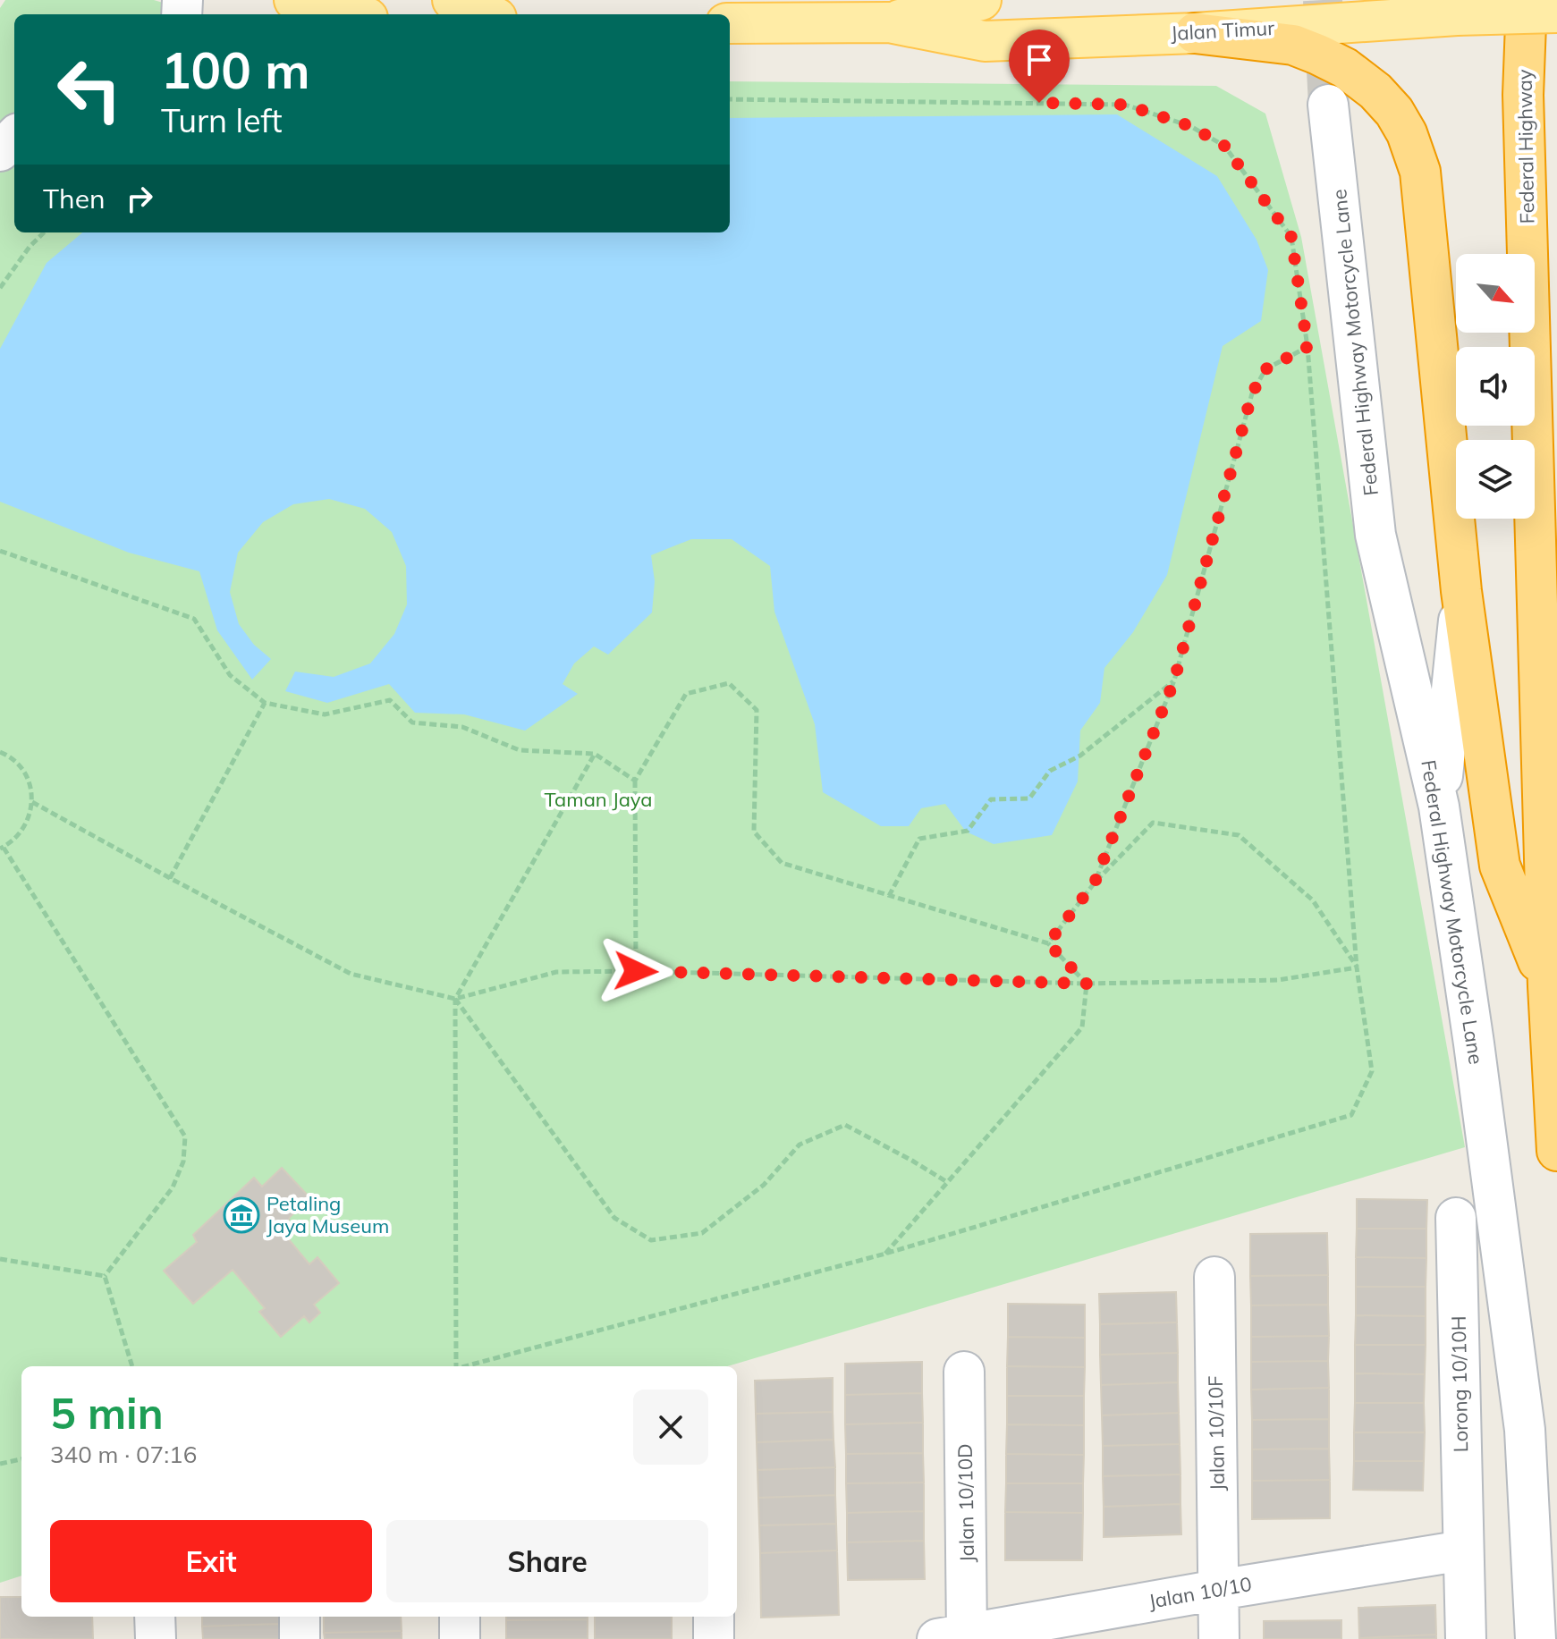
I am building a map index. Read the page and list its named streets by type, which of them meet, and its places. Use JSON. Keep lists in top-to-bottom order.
{
  "streets": {
    "highway": ["Federal Highway"],
    "main road": ["Jalan Timur"],
    "street": [
      "Federal Highway Motorcycle Lane",
      "Lorong 10/10H",
      "Jalan 10/10F",
      "Jalan 10/10D",
      "Jalan 10/10"
    ]
  },
  "crossings": [
    ["Lorong 10/10H", "Jalan 10/10"],
    ["Jalan 10/10F", "Jalan 10/10"],
    ["Jalan 10/10D", "Jalan 10/10"]
  ],
  "parks": ["Taman Jaya"],
  "places": {
    "museum": ["Petaling Jaya Museum"]
  },
  "north": "bottom right",
  "page": {
    "turn": ["100 m", "Turn left"],
    "then": "Then",
    "heading": ["5 min", "340 m · 07:16"],
    "buttons": ["Exit", "Share"]
  }
}
